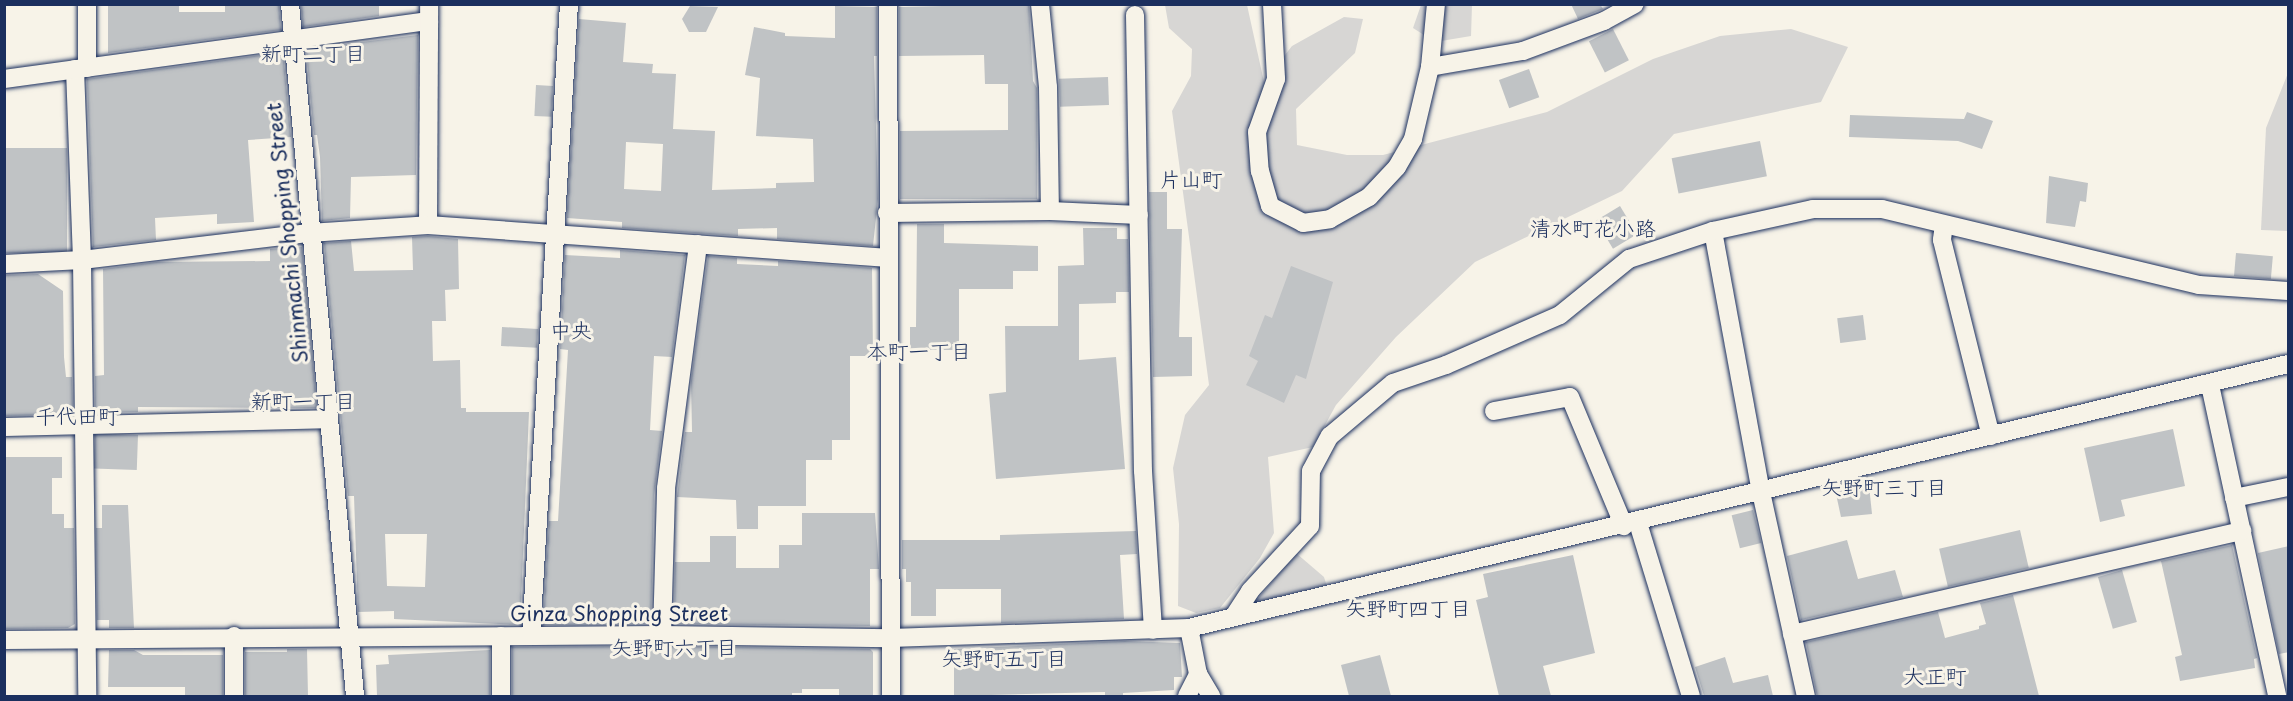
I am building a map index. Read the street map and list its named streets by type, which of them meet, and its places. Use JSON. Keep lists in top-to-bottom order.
{
  "streets": {
    "street": ["Shinmachi Shopping Street", "Ginza Shopping Street"]
  },
  "crossings": [
    ["Shinmachi Shopping Street", "Ginza Shopping Street"]
  ],
  "districts": [
    "新町二丁目",
    "片山町",
    "清水町花小路",
    "中央",
    "本町一丁目",
    "新町一丁目",
    "千代田町",
    "矢野町三丁目",
    "矢野町四丁目",
    "矢野町六丁目",
    "矢野町五丁目",
    "大正町"
  ]
}
